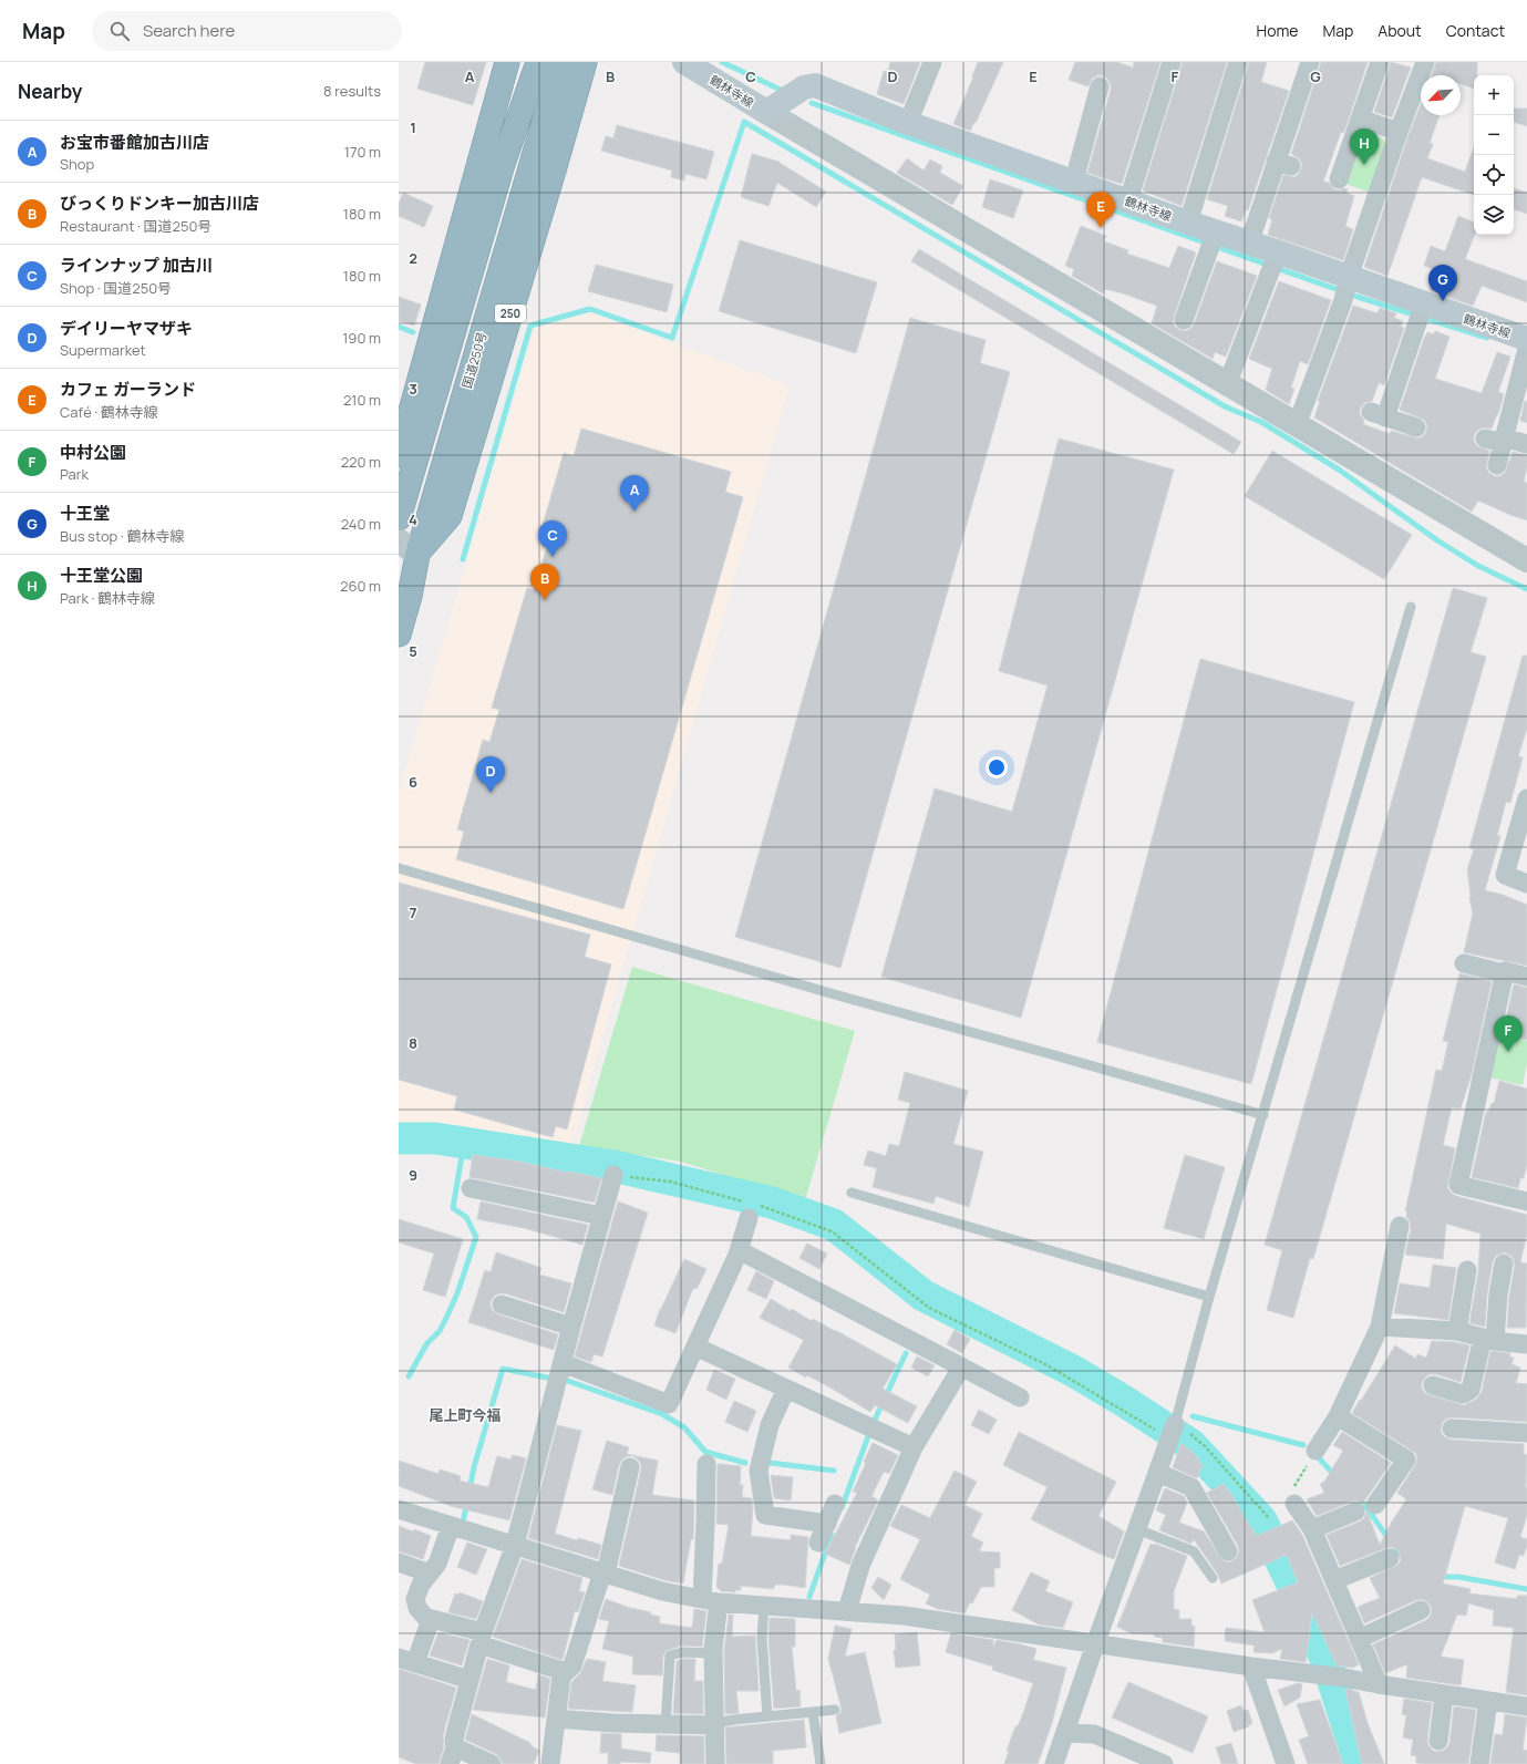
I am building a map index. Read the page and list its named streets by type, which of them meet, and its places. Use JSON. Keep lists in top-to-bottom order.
{
  "streets": {
    "highway": ["250", "国道250号"],
    "main road": ["鶴林寺線"]
  },
  "crossings": [
    ["250", "国道250号"]
  ],
  "districts": ["尾上町今福"],
  "north": "bottom left",
  "page": {
    "header": "Map",
    "search": "Search here",
    "nav": [
      "Home",
      "Map",
      "About",
      "Contact"
    ],
    "heading": ["Nearby", "8 results"],
    "map_buttons": ["+", "−"],
    "list": [
      {
        "mark": "A",
        "name": "お宝市番館加古川店",
        "note": "Shop",
        "value": "170 m"
      },
      {
        "mark": "B",
        "name": "びっくりドンキー加古川店",
        "note": "Restaurant · 国道250号",
        "value": "180 m"
      },
      {
        "mark": "C",
        "name": "ラインナップ 加古川",
        "note": "Shop · 国道250号",
        "value": "180 m"
      },
      {
        "mark": "D",
        "name": "デイリーヤマザキ",
        "note": "Supermarket",
        "value": "190 m"
      },
      {
        "mark": "E",
        "name": "カフェ ガーランド",
        "note": "Café · 鶴林寺線",
        "value": "210 m"
      },
      {
        "mark": "F",
        "name": "中村公園",
        "note": "Park",
        "value": "220 m"
      },
      {
        "mark": "G",
        "name": "十王堂",
        "note": "Bus stop · 鶴林寺線",
        "value": "240 m"
      },
      {
        "mark": "H",
        "name": "十王堂公園",
        "note": "Park · 鶴林寺線",
        "value": "260 m"
      }
    ],
    "pins": [
      "H",
      "E",
      "G",
      "A",
      "C",
      "B",
      "D",
      "F"
    ]
  },
  "grid": {
    "columns": [
      "A",
      "B",
      "C",
      "D",
      "E",
      "F",
      "G"
    ],
    "rows": [
      "1",
      "2",
      "3",
      "4",
      "5",
      "6",
      "7",
      "8",
      "9"
    ]
  }
}
